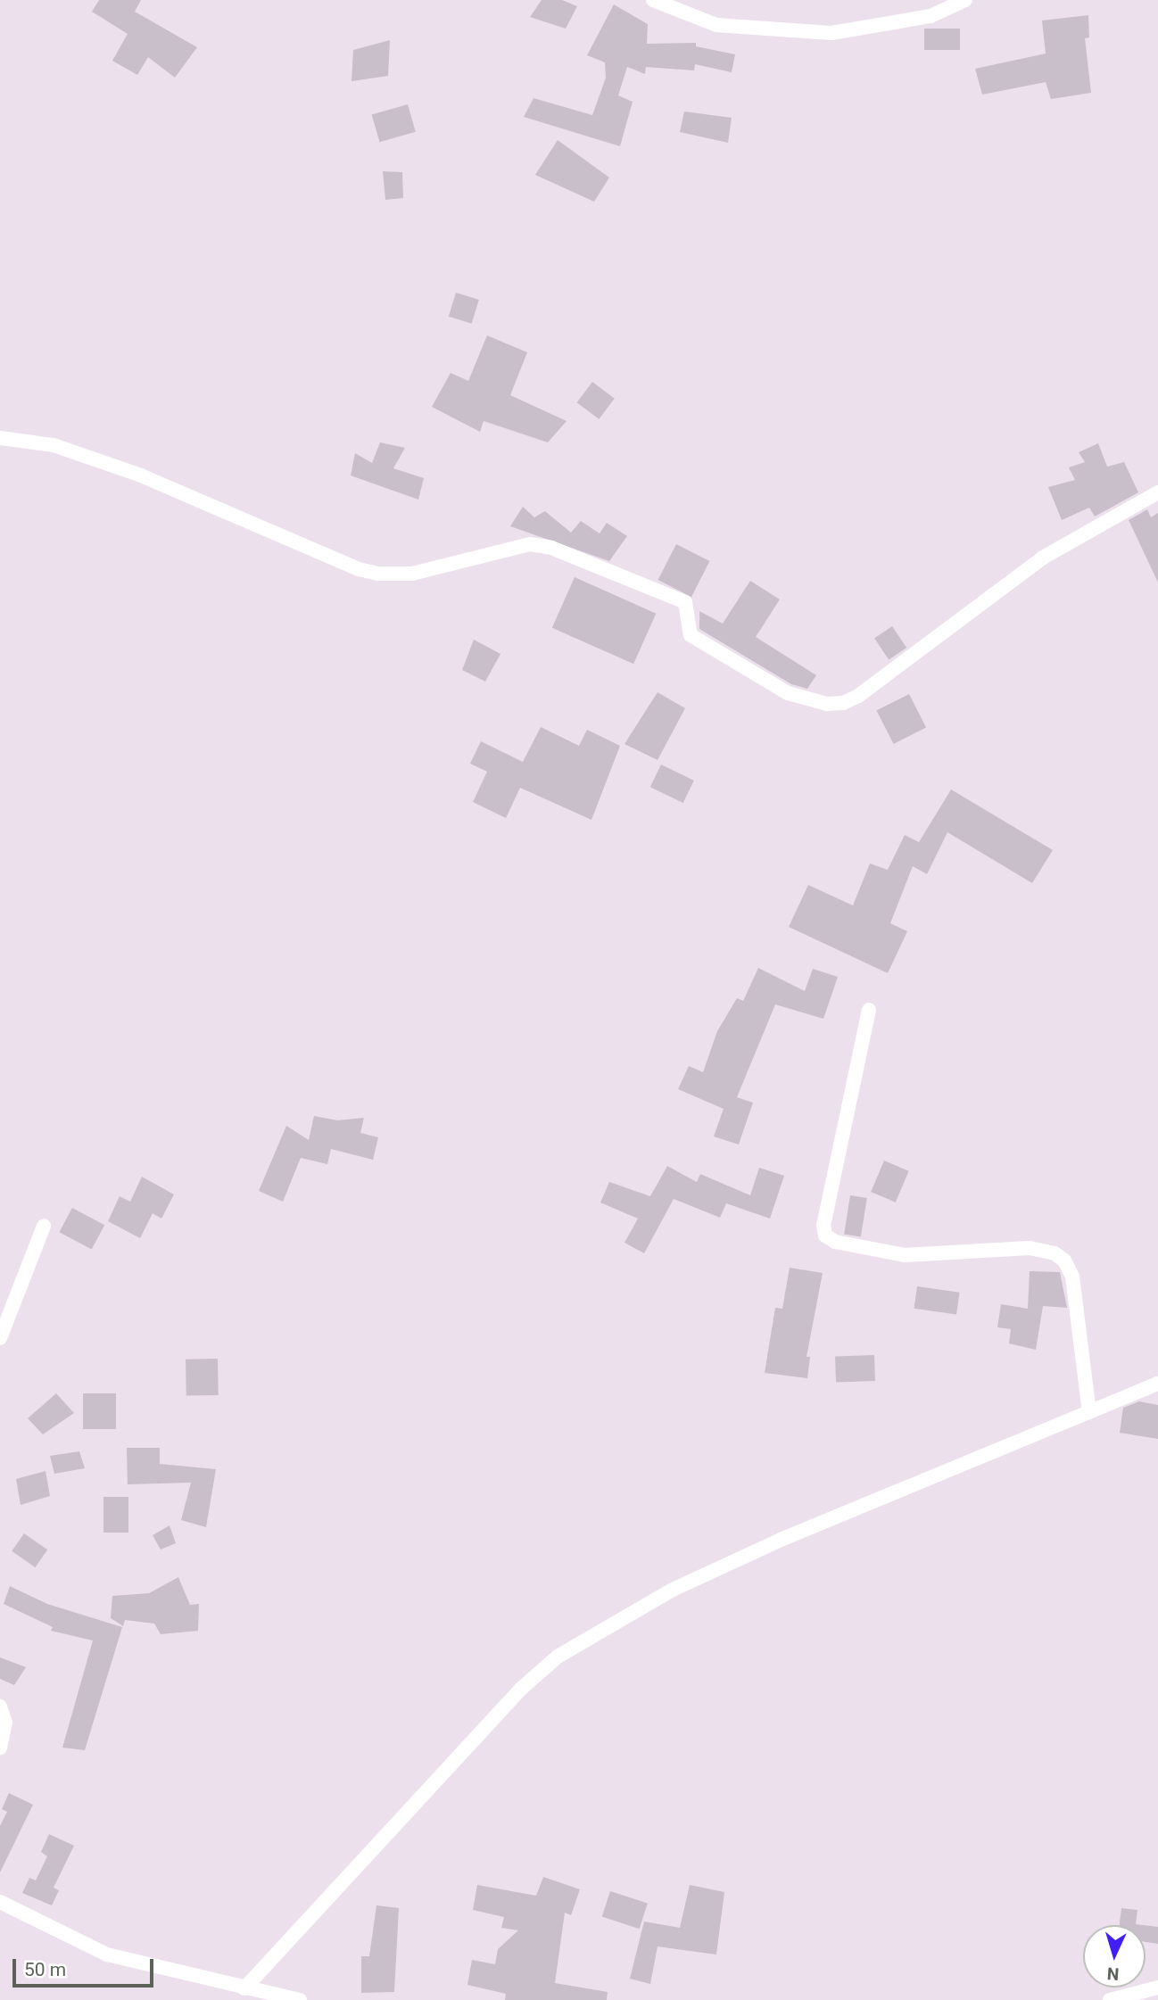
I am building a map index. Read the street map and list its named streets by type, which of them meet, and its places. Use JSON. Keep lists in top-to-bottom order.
{
  "scale_bar": "50 m",
  "north": "bottom"
}
